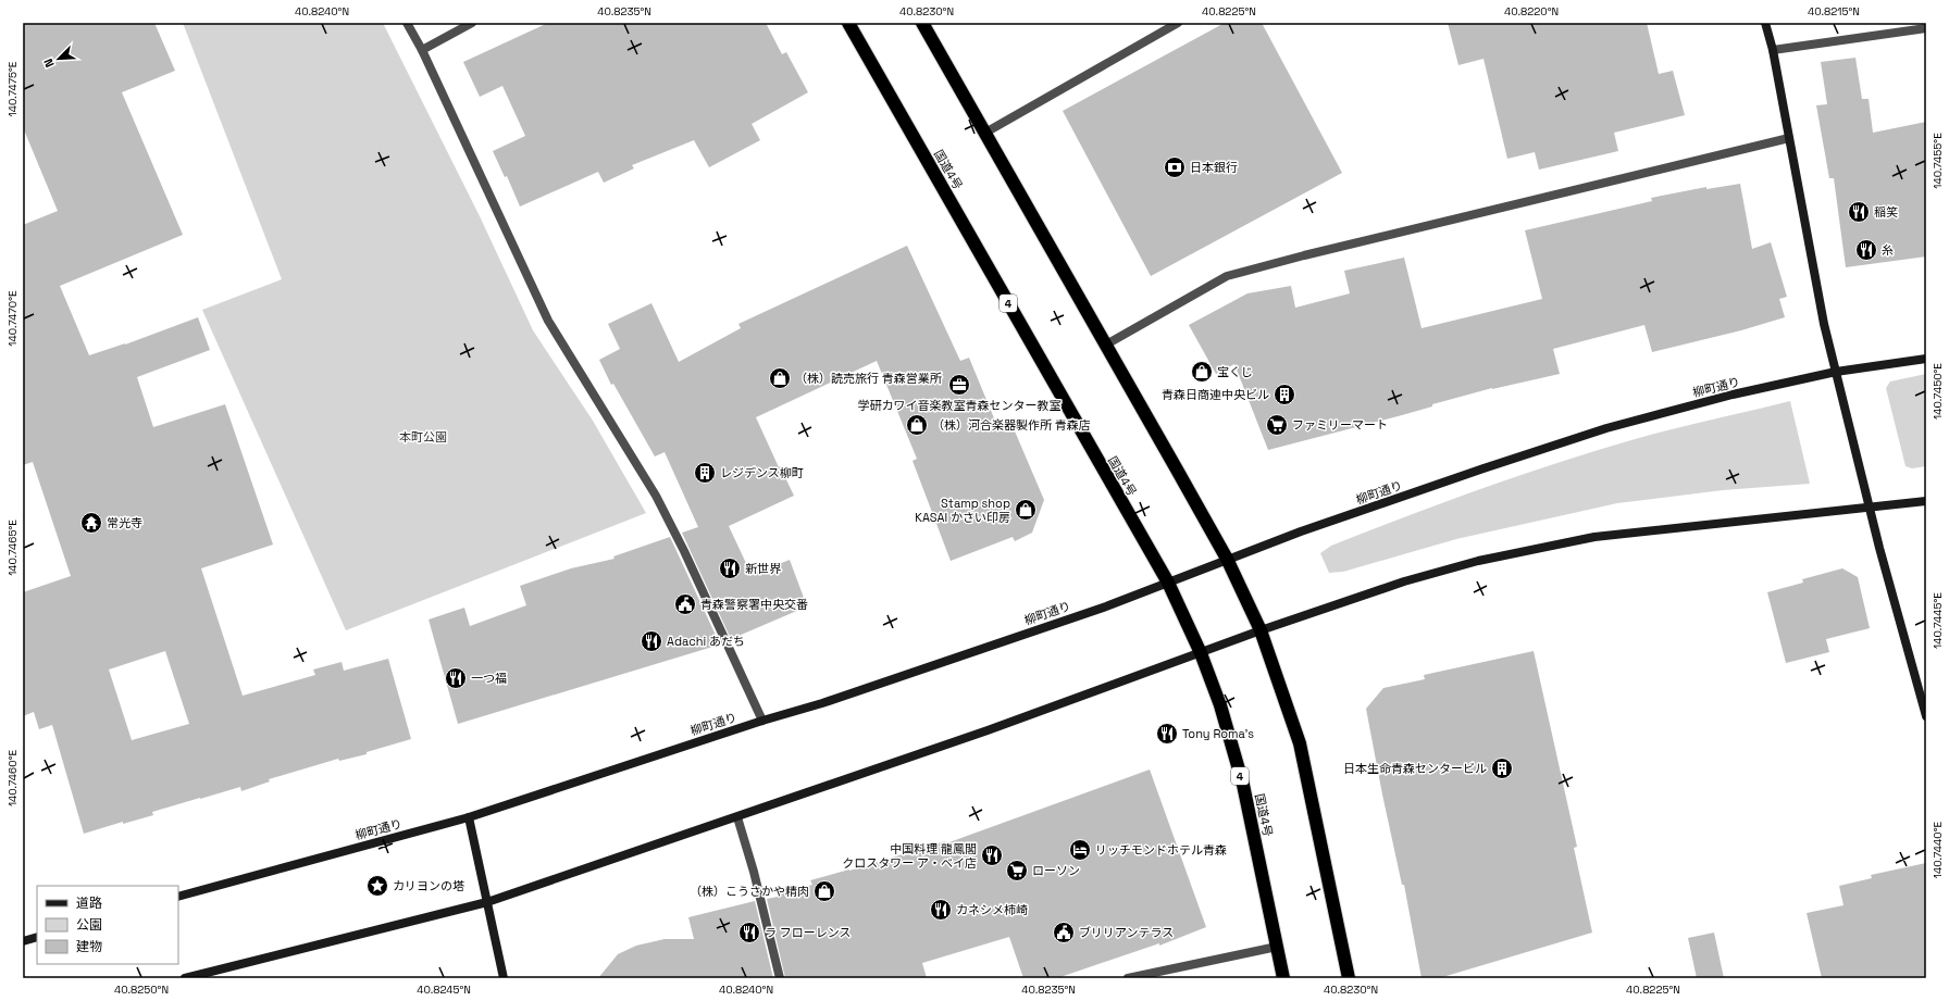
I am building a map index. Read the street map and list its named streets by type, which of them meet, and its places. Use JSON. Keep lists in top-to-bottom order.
{
  "streets": {
    "highway": ["国道4号", "4"],
    "main road": ["柳町通り"]
  },
  "crossings": [
    ["国道4号", "柳町通り"]
  ],
  "parks": ["本町公園"],
  "places": {
    "bank": ["日本銀行"],
    "restaurant": [
      "稲笑",
      "糸",
      "新世界",
      "Adachi あだち",
      "一つ福",
      "Tony Roma's",
      "中国料理 龍鳳閣 クロスタワー ア・ベイ店",
      "カネシメ柿崎",
      "ラ フローレンス"
    ],
    "shop": [
      "宝くじ",
      "（株）読売旅行 青森営業所",
      "（株）河合楽器製作所 青森店",
      "Stamp shop KASAI かさい印房",
      "（株）こうさかや精肉"
    ],
    "office": ["学研カワイ音楽教室青森センター教室"],
    "building": ["青森日商連中央ビル", "レジデンス柳町", "日本生命青森センタービル"],
    "supermarket": ["ファミリーマート", "ローソン"],
    "temple": ["常光寺"],
    "public building": ["青森警察署中央交番", "ブリリアンテラス"],
    "hotel": ["リッチモンドホテル青森"],
    "place": ["カリヨンの塔"]
  },
  "legend": ["道路", "公園", "建物"],
  "north": "bottom left",
  "coordinates": [
    "40.8240°N",
    "40.8235°N",
    "40.8230°N",
    "40.8225°N",
    "40.8220°N",
    "40.8215°N",
    "140.7475°E",
    "140.7455°E",
    "140.7470°E",
    "140.7450°E",
    "140.7465°E",
    "140.7445°E",
    "140.7460°E",
    "140.7440°E",
    "40.8250°N",
    "40.8245°N"
  ]
}
